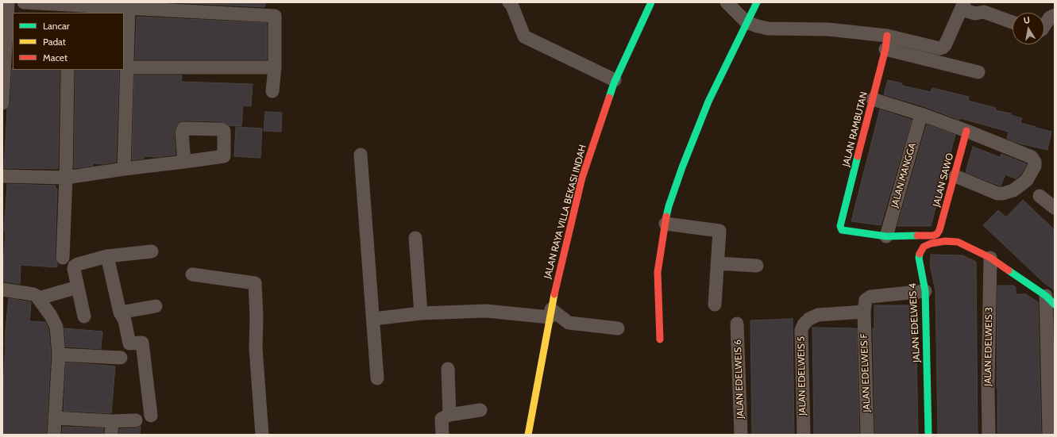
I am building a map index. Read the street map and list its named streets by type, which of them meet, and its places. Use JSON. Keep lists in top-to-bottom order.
{
  "streets": {
    "street": [
      "JALAN RAMBUTAN",
      "JALAN MANGGA",
      "JALAN SAWO",
      "JALAN RAYA VILLA BEKASI INDAH",
      "JALAN EDELWEIS 4",
      "JALAN EDELWEIS 3",
      "JALAN EDELWEIS F",
      "JALAN EDELWEIS 5",
      "JALAN EDELWEIS 6"
    ]
  },
  "crossings": [
    ["JALAN RAMBUTAN", "JALAN MANGGA"],
    ["JALAN RAMBUTAN", "JALAN SAWO"],
    ["JALAN MANGGA", "JALAN SAWO"],
    ["JALAN EDELWEIS 4", "JALAN EDELWEIS 3"],
    ["JALAN EDELWEIS 4", "JALAN EDELWEIS F"],
    ["JALAN EDELWEIS F", "JALAN EDELWEIS 5"]
  ],
  "legend": ["Lancar", "Padat", "Macet"],
  "north": "top"
}
